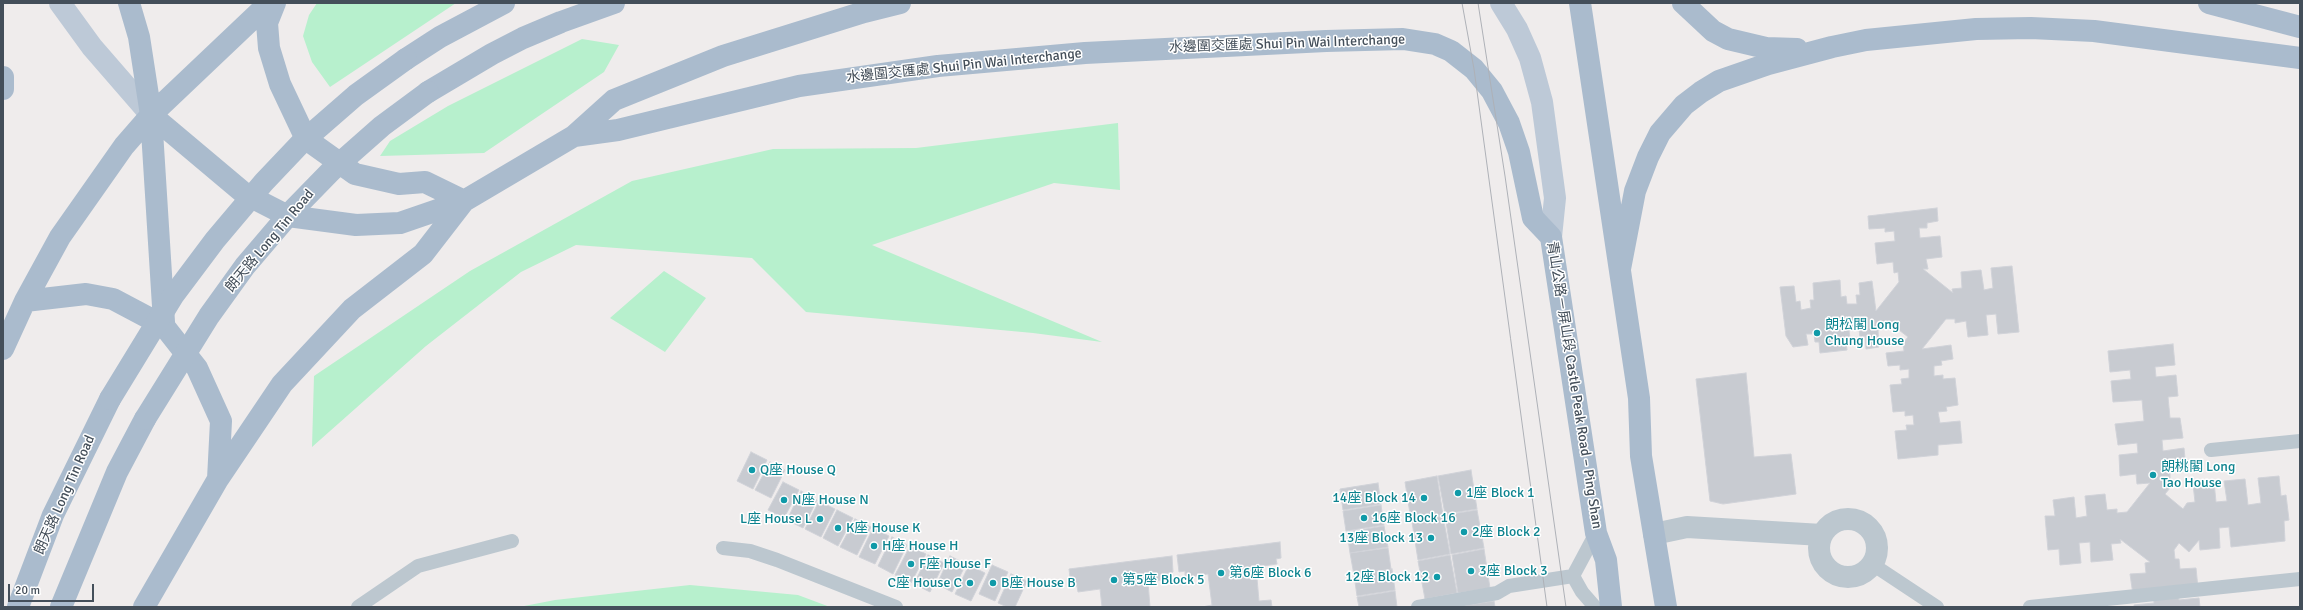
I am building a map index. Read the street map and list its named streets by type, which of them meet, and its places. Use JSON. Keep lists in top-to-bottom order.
{
  "streets": {
    "main road": ["水邊圍交匯處 Shui Pin Wai Interchange", "朗天路 Long Tin Road", "青山公路－屏山段 Castle Peak Road – Ping Shan"]
  },
  "crossings": [
    ["水邊圍交匯處 Shui Pin Wai Interchange", "青山公路－屏山段 Castle Peak Road – Ping Shan"]
  ],
  "places": [
    "朗松閣 Long Chung House",
    "Q座 House Q",
    "朗桃閣 Long Tao House",
    "1座 Block 1",
    "14座 Block 14",
    "N座 House N",
    "16座 Block 16",
    "L座 House L",
    "K座 House K",
    "2座 Block 2",
    "13座 Block 13",
    "H座 House H",
    "F座 House F",
    "3座 Block 3",
    "第6座 Block 6",
    "12座 Block 12",
    "第5座 Block 5",
    "C座 House C",
    "B座 House B"
  ],
  "scale_bar": "20 m"
}
